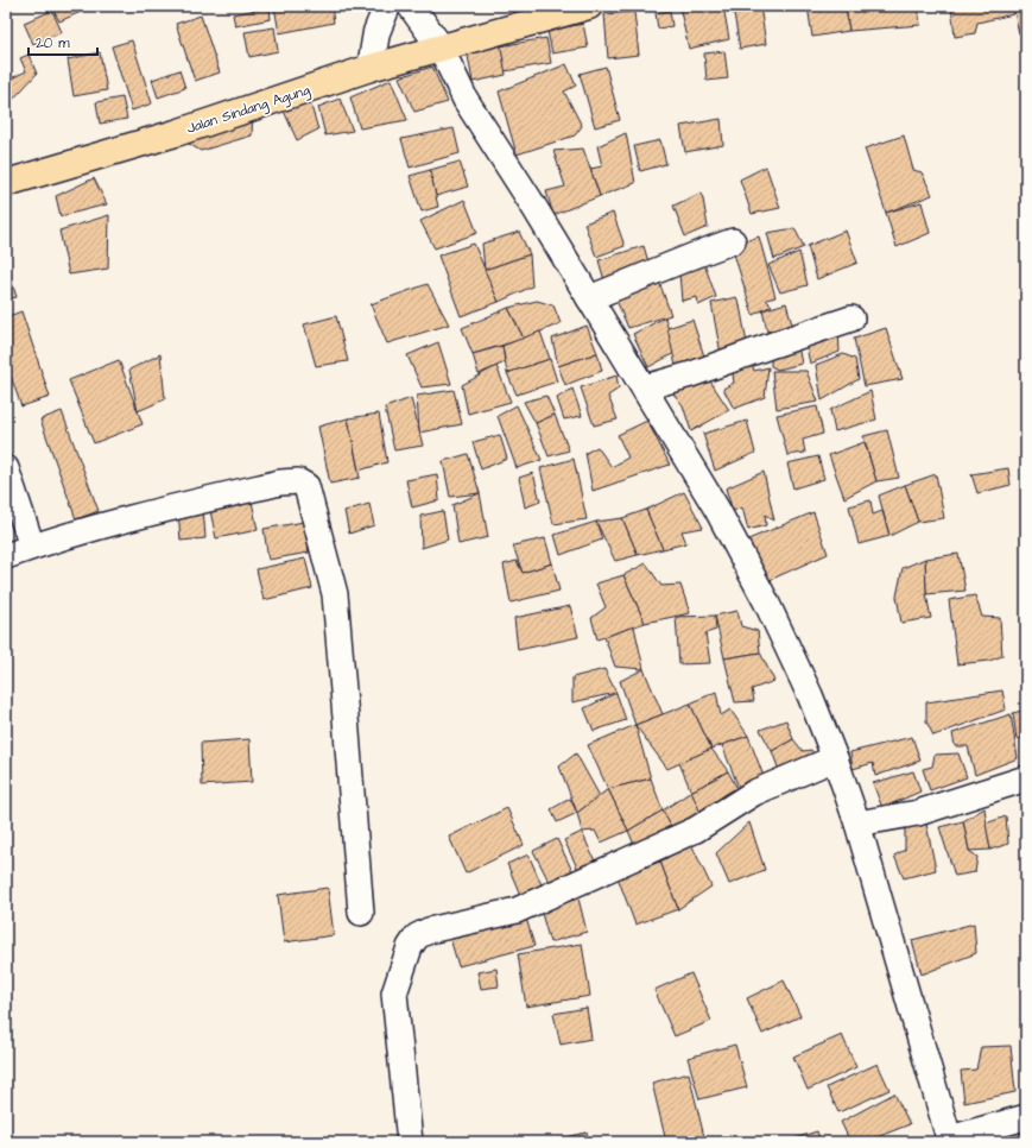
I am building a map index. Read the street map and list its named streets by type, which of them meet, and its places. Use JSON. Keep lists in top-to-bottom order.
{
  "streets": {
    "main road": ["Jalan Sindang Agung"]
  },
  "scale_bar": "20 m"
}
